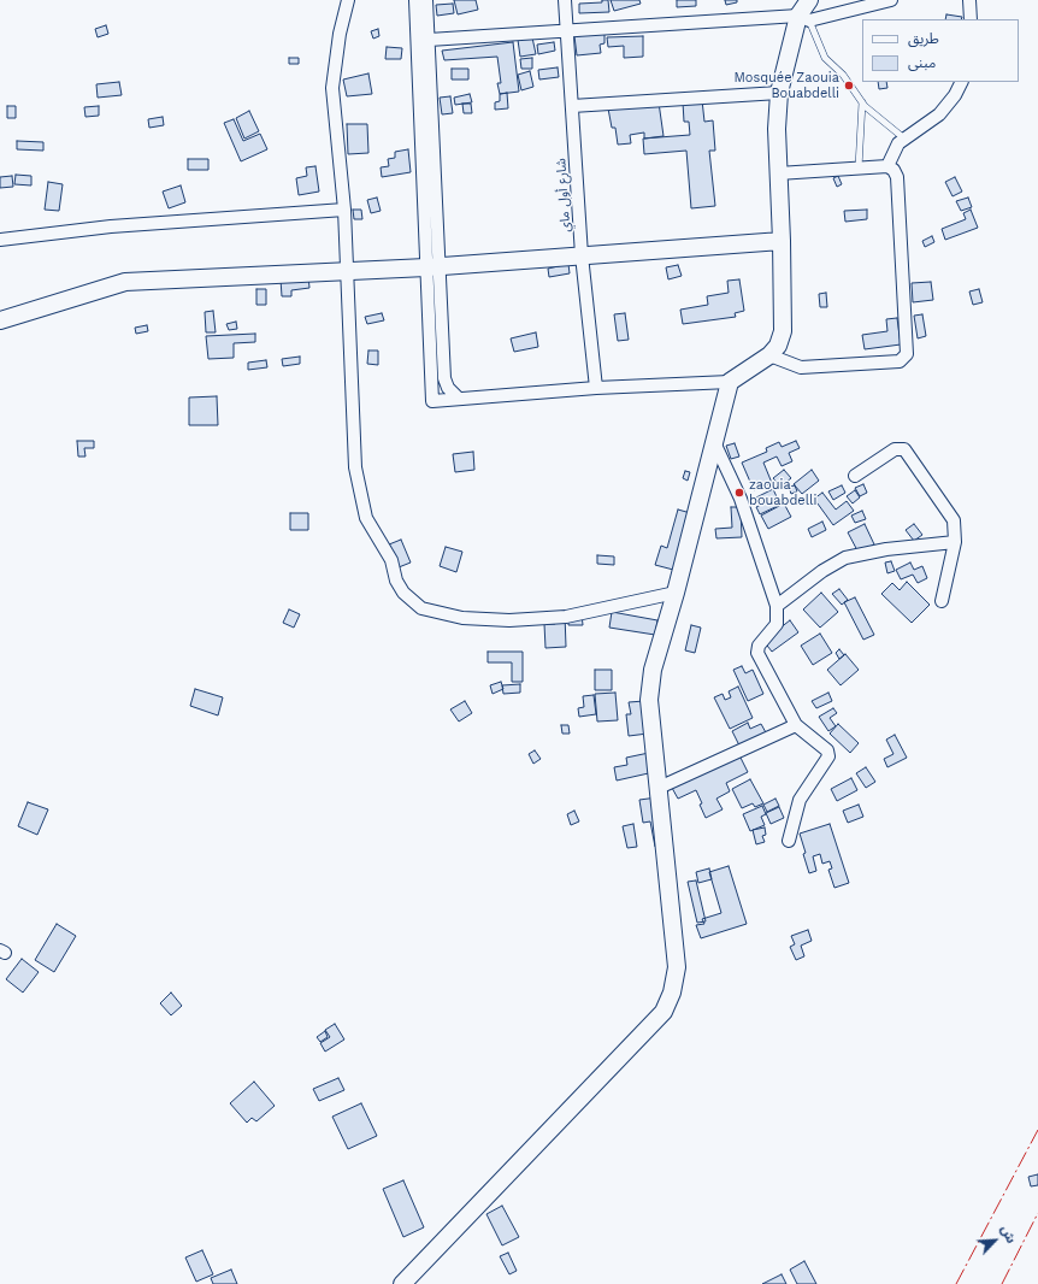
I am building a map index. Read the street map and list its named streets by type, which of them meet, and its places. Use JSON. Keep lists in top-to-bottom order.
{
  "streets": {
    "street": ["شارع أول ماي"]
  },
  "places": ["Mosquée Zaouia Bouabdelli", "zaouia bouabdelli"],
  "legend": ["طريق", "مبنى"],
  "north": "top right"
}
